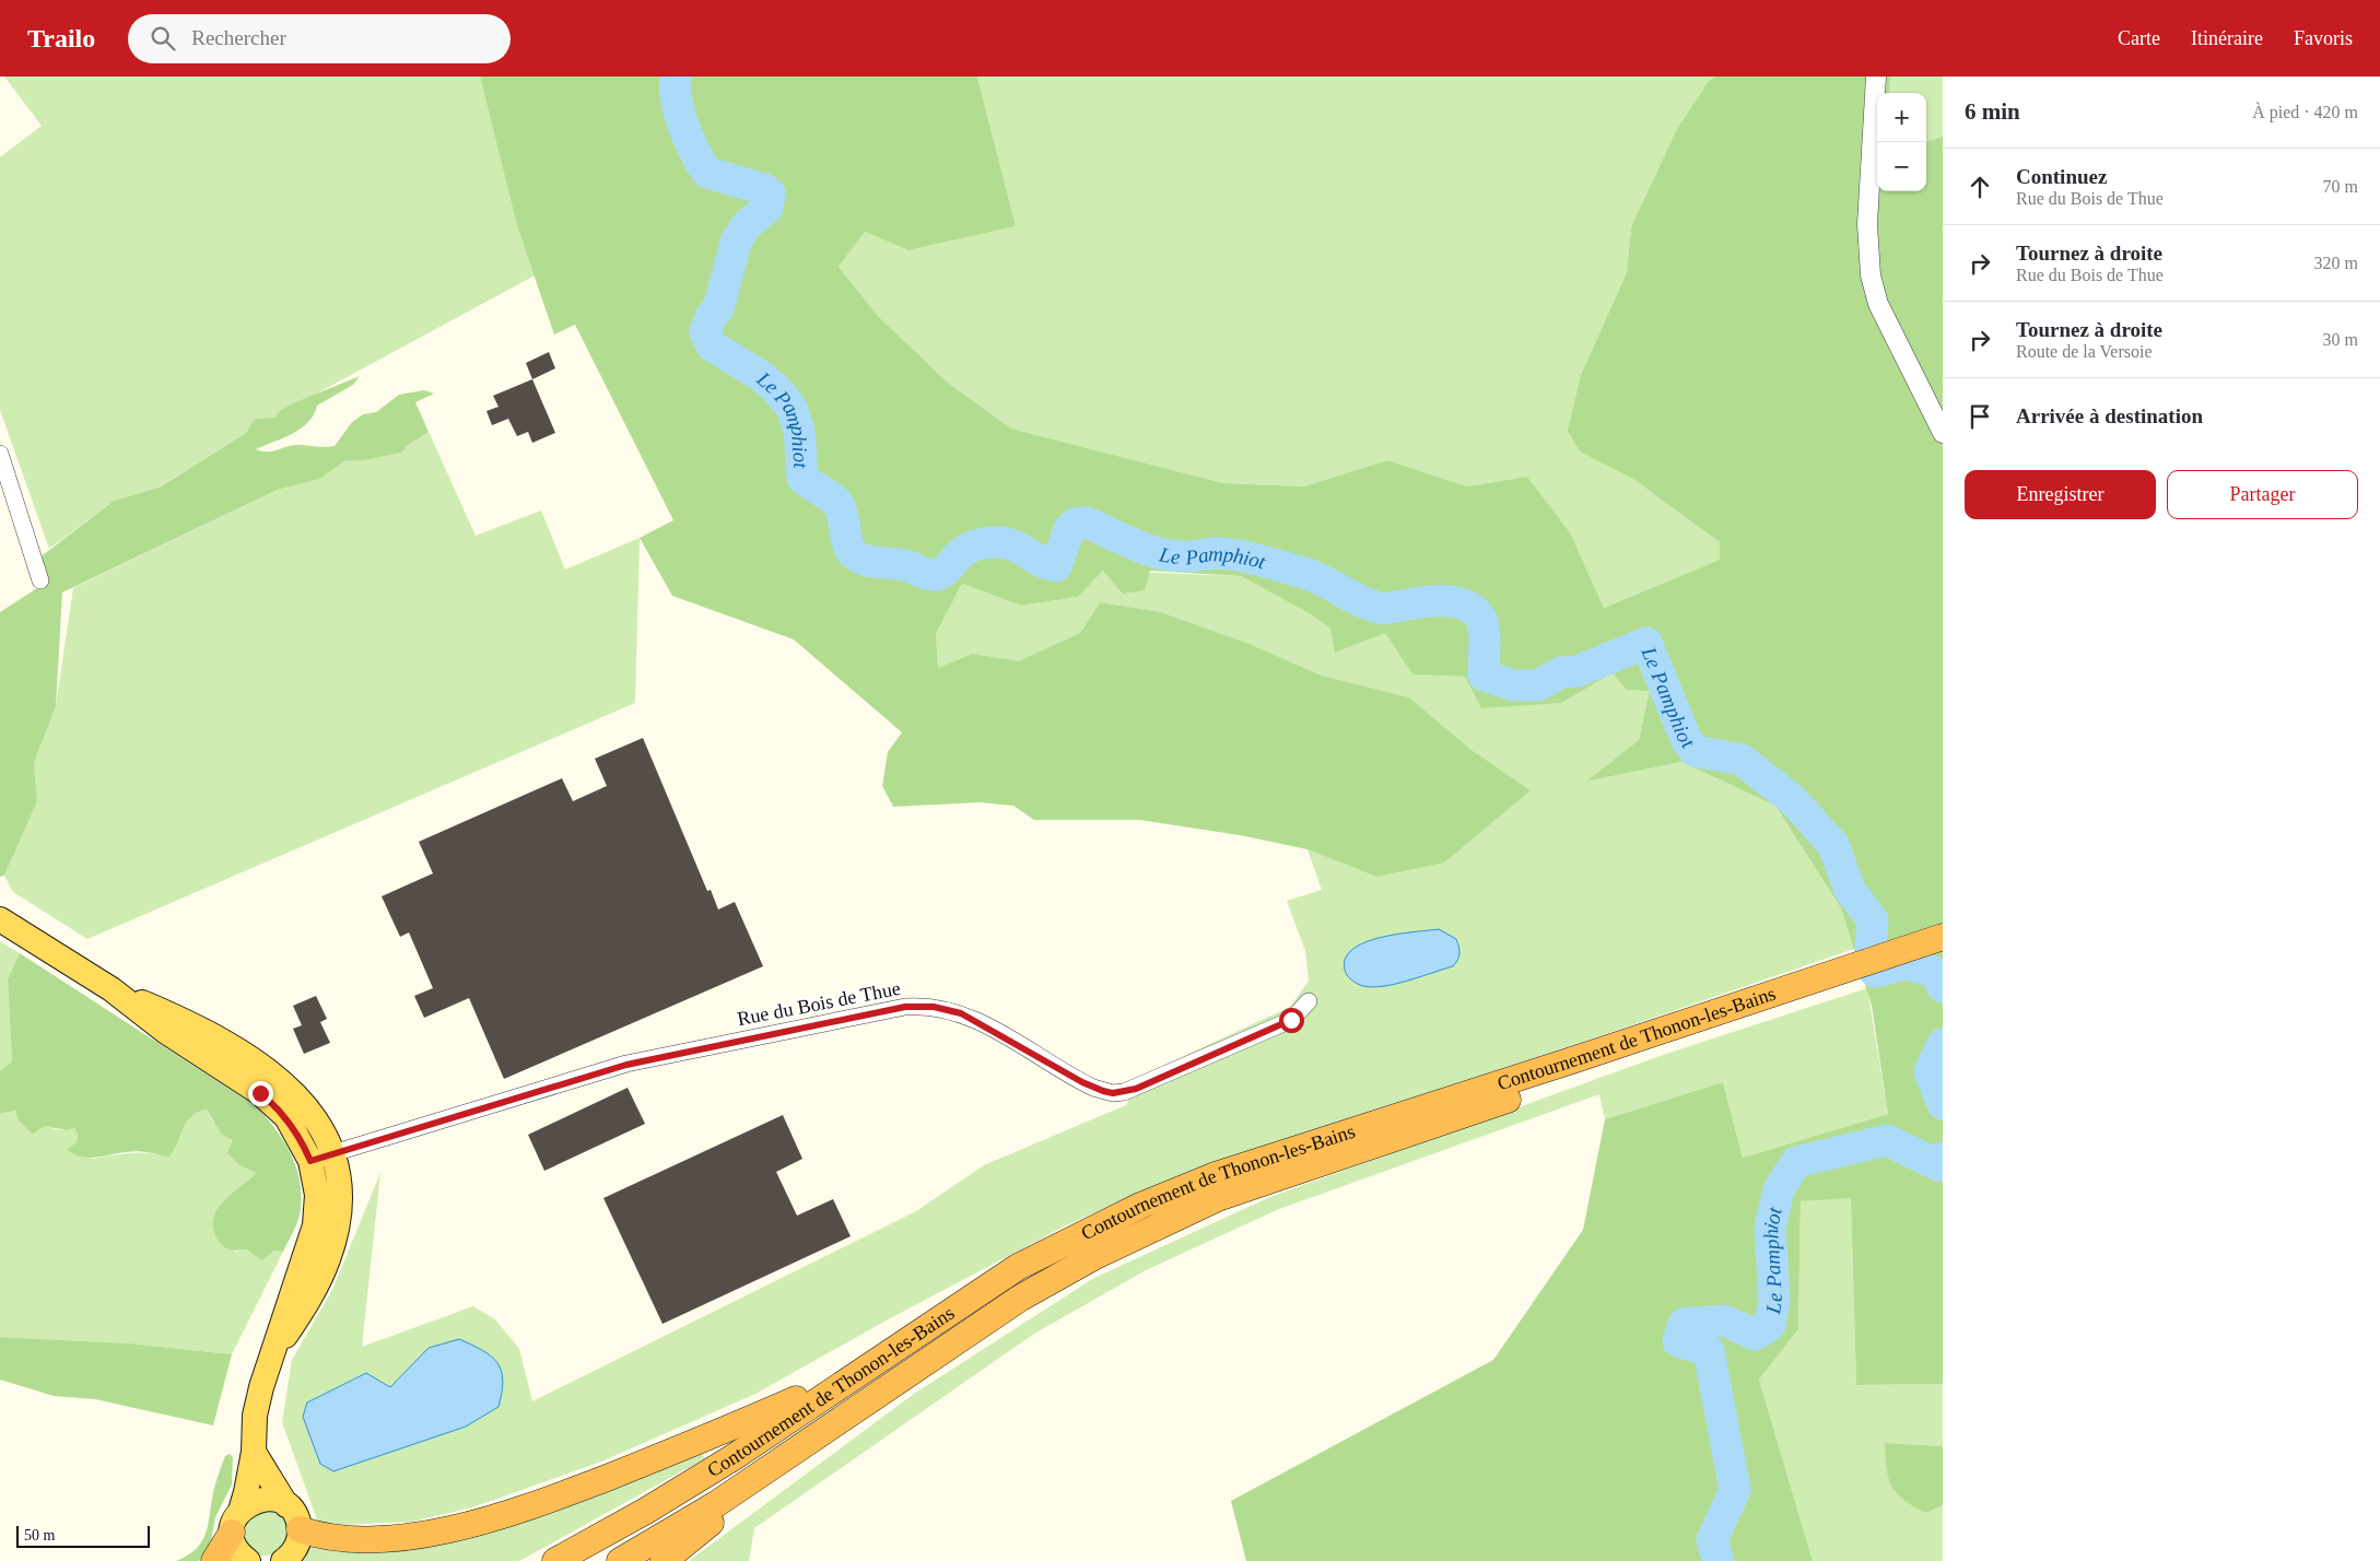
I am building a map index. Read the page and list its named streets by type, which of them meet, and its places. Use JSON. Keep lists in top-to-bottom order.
{
  "streets": {
    "highway": ["Contournement de Thonon-les-Bains"],
    "street": ["Rue du Bois de Thue"]
  },
  "water": ["Le Pamphiot"],
  "scale_bar": "50 m",
  "page": {
    "header": "Trailo",
    "search": "Rechercher",
    "nav": ["Carte", "Itinéraire", "Favoris"],
    "heading": ["6 min", "À pied · 420 m"],
    "map_buttons": ["+", "−"],
    "list": [
      ["Continuez", "Rue du Bois de Thue", "70 m"],
      ["Tournez à droite", "Rue du Bois de Thue", "320 m"],
      ["Tournez à droite", "Route de la Versoie", "30 m"],
      "Arrivée à destination"
    ],
    "buttons": ["Enregistrer", "Partager"],
    "scale": "50 m"
  }
}
